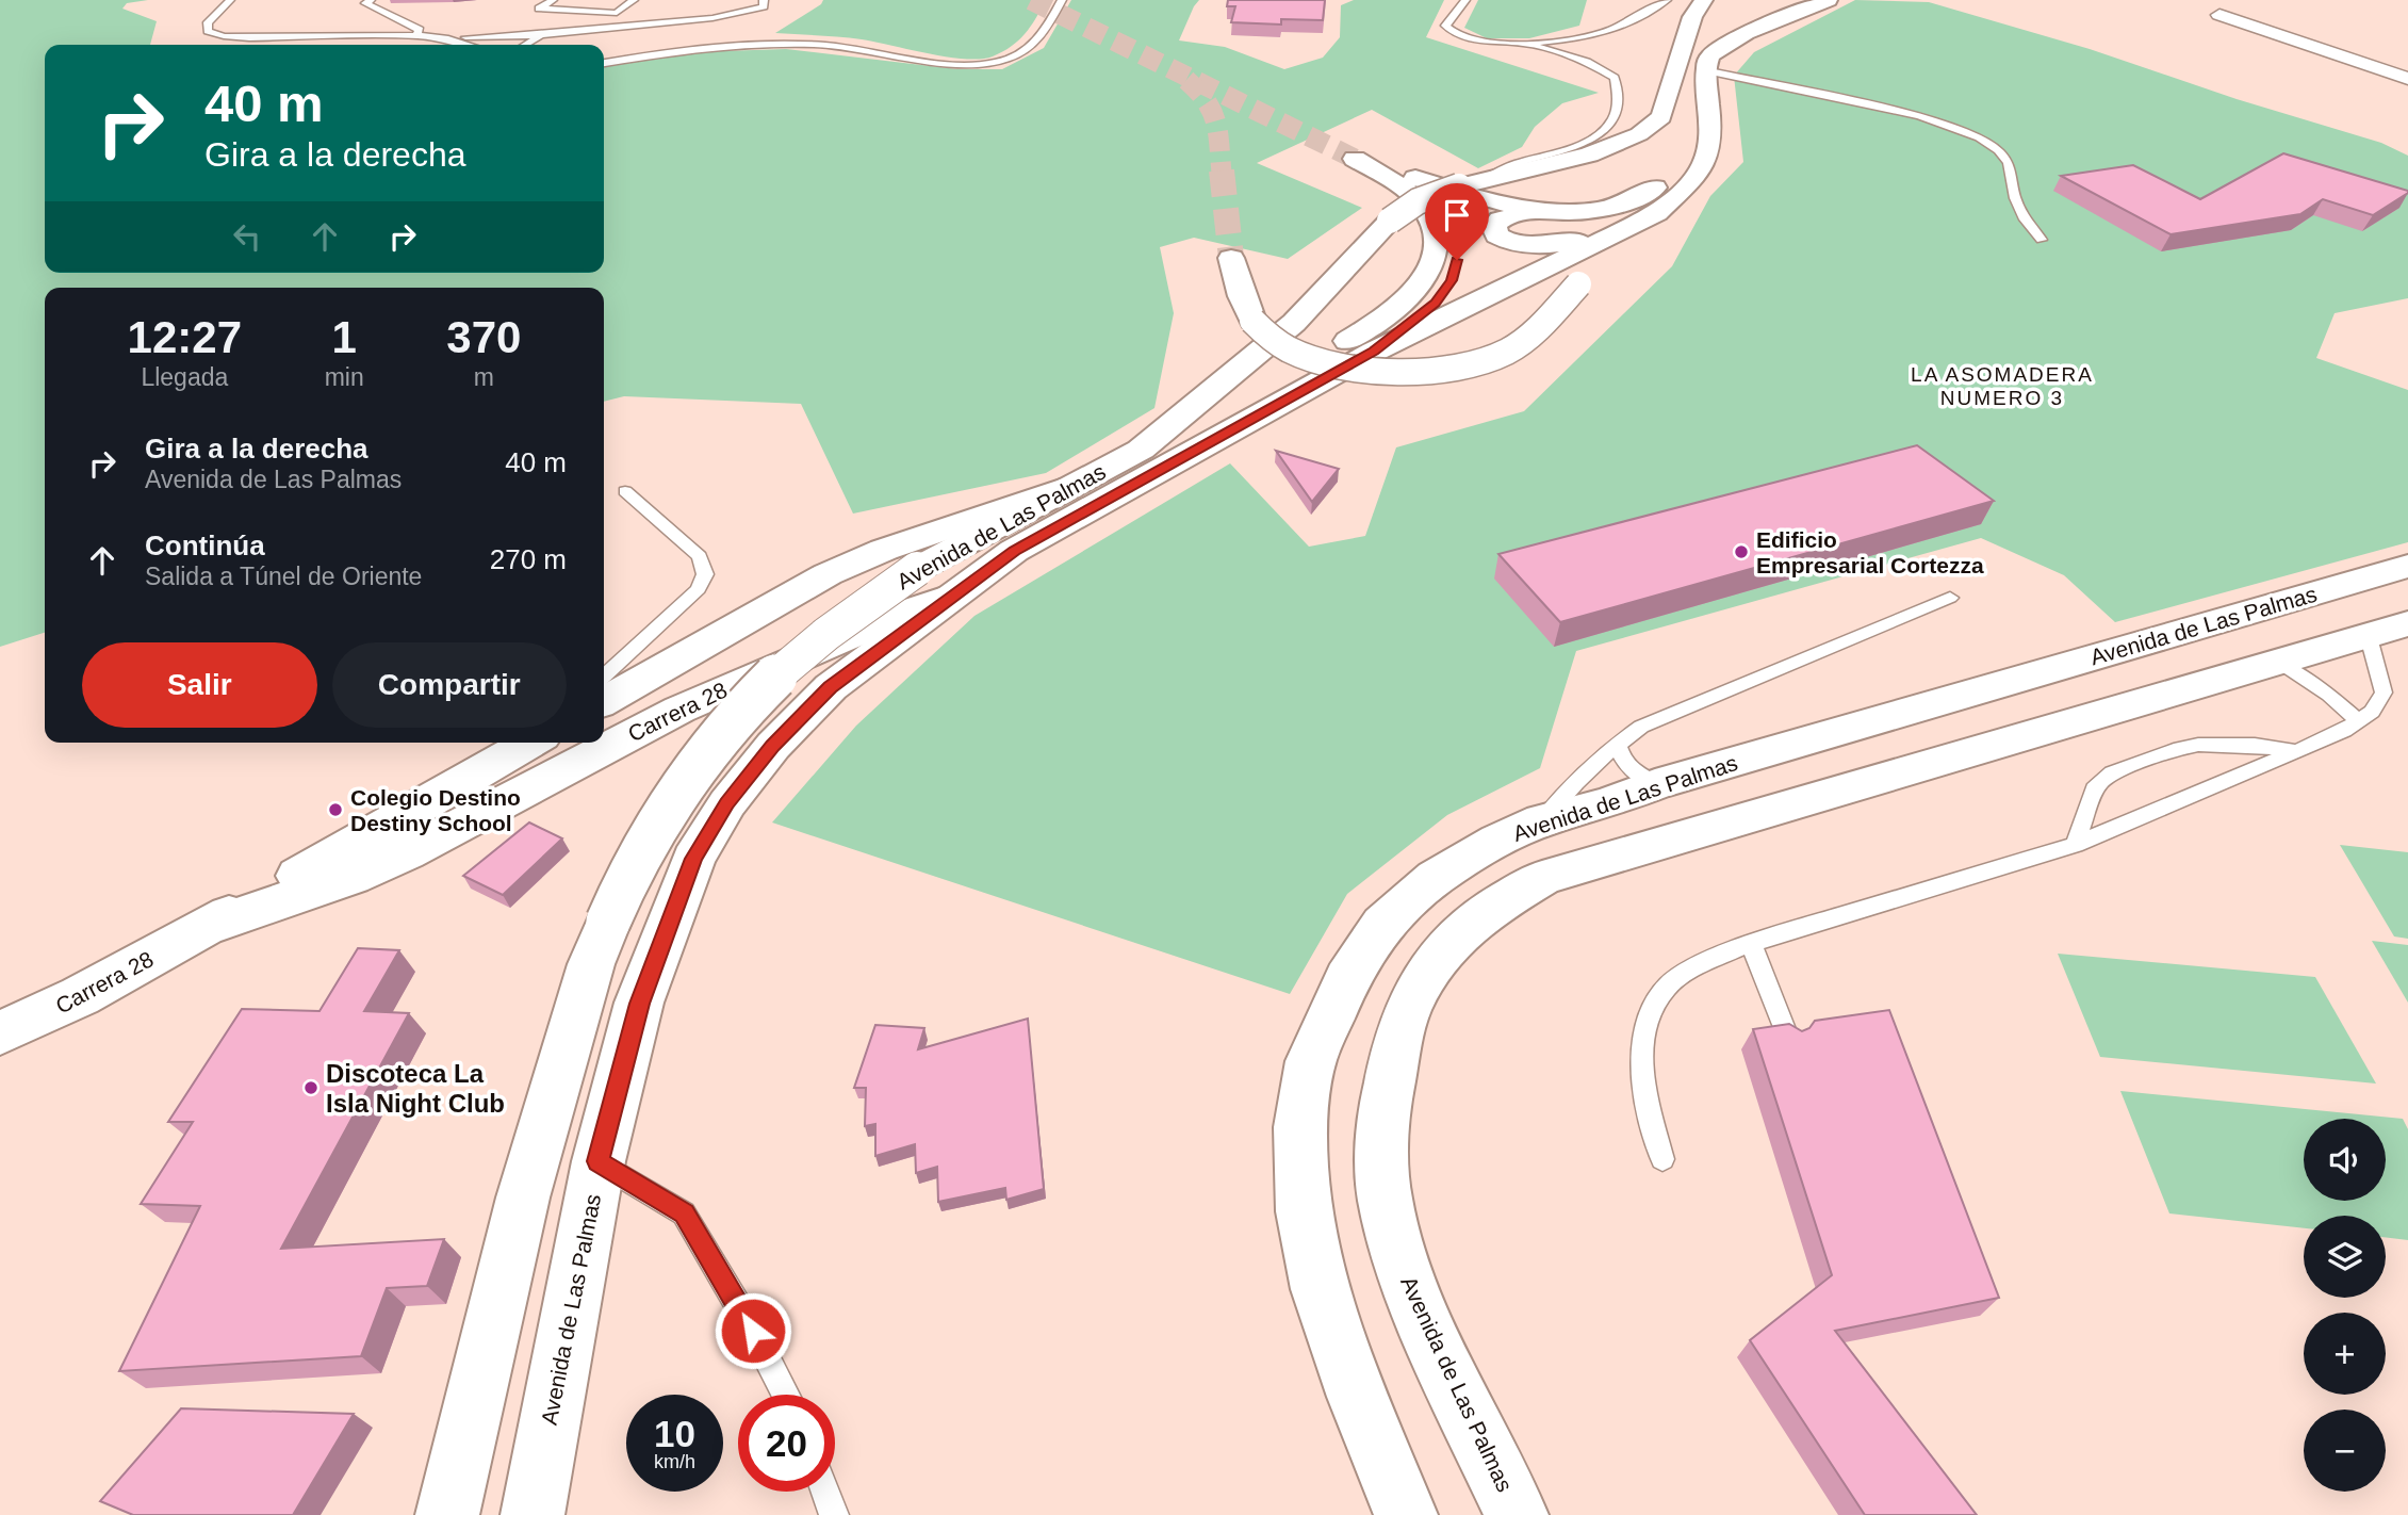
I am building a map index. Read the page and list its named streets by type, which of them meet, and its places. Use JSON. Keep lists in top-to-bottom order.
{
  "streets": {
    "main road": ["Avenida de Las Palmas", "Carrera 28"]
  },
  "crossings": [
    ["Avenida de Las Palmas", "Carrera 28"]
  ],
  "districts": ["LA ASOMADERA NUMERO 3"],
  "places": ["Edificio Empresarial Cortezza", "Colegio Destino Destiny School", "Discoteca La Isla Night Club"],
  "page": {
    "turn": ["40 m", "Gira a la derecha"],
    "eta": [
      "12:27",
      "Llegada",
      "1",
      "min",
      "370",
      "m"
    ],
    "list": [
      {
        "name": "Gira a la derecha",
        "note": "Avenida de Las Palmas",
        "value": "40 m"
      },
      {
        "name": "Continúa",
        "note": "Salida a Túnel de Oriente",
        "value": "270 m"
      }
    ],
    "buttons": ["Salir", "Compartir"],
    "map_buttons": ["+", "−"],
    "speed": "10 km/h",
    "limit": "20"
  }
}
